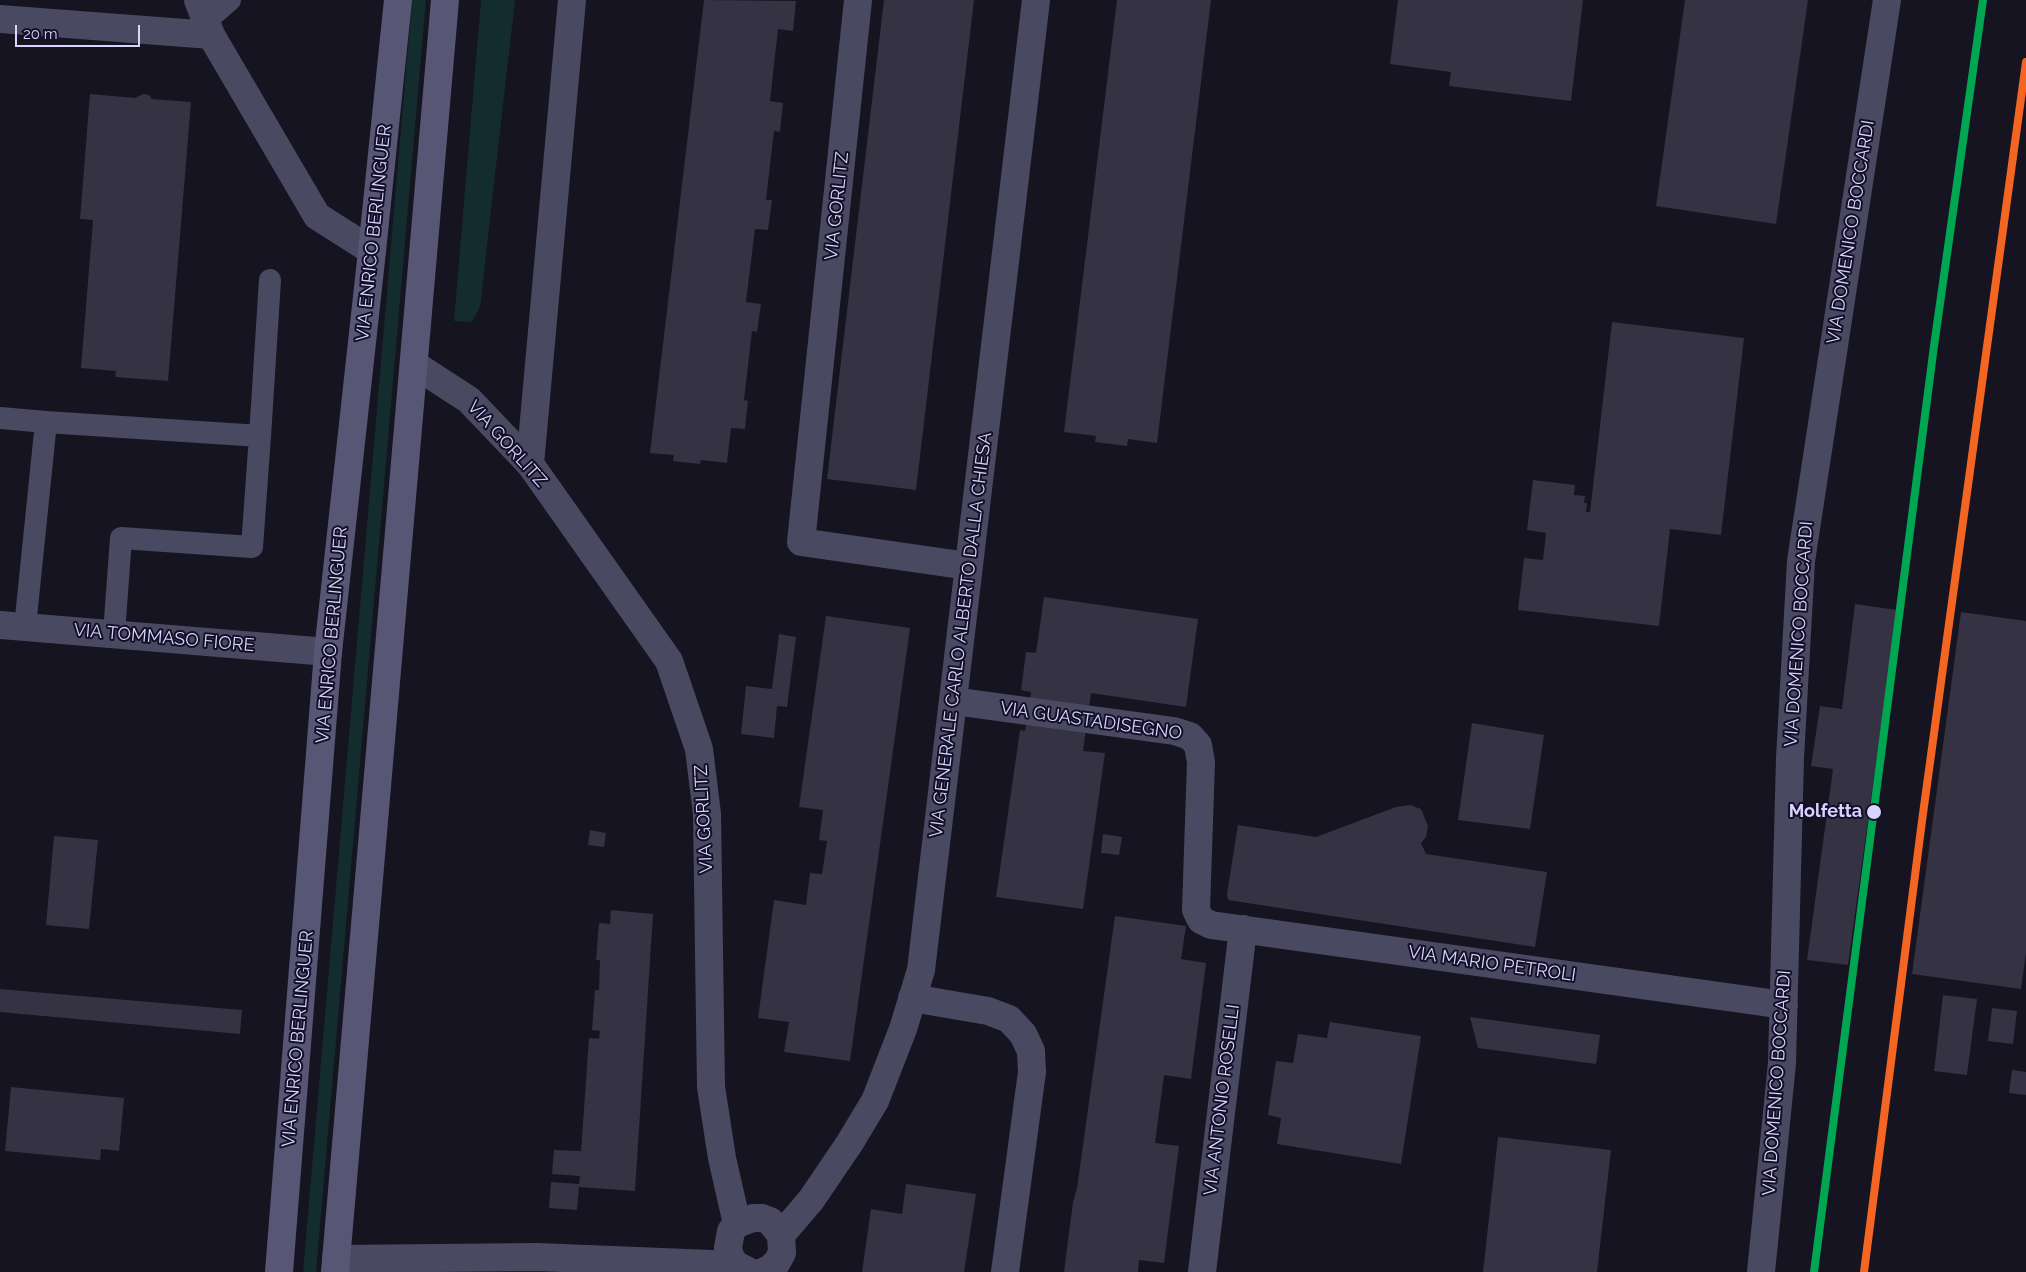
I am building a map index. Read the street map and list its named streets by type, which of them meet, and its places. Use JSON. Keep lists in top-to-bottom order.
{
  "streets": {
    "main road": ["VIA ENRICO BERLINGUER"],
    "street": [
      "VIA GORLITZ",
      "VIA DOMENICO BOCCARDI",
      "VIA GENERALE CARLO ALBERTO DALLA CHIESA",
      "VIA TOMMASO FIORE",
      "VIA GUASTADISEGNO",
      "VIA MARIO PETROLI",
      "VIA ANTONIO ROSELLI"
    ]
  },
  "crossings": [
    ["VIA GORLITZ", "VIA GENERALE CARLO ALBERTO DALLA CHIESA"],
    ["VIA DOMENICO BOCCARDI", "VIA MARIO PETROLI"],
    ["VIA ENRICO BERLINGUER", "VIA TOMMASO FIORE"],
    ["VIA GENERALE CARLO ALBERTO DALLA CHIESA", "VIA GUASTADISEGNO"],
    ["VIA GUASTADISEGNO", "VIA MARIO PETROLI"],
    ["VIA MARIO PETROLI", "VIA ANTONIO ROSELLI"]
  ],
  "places": ["Molfetta"],
  "scale_bar": "20 m"
}
